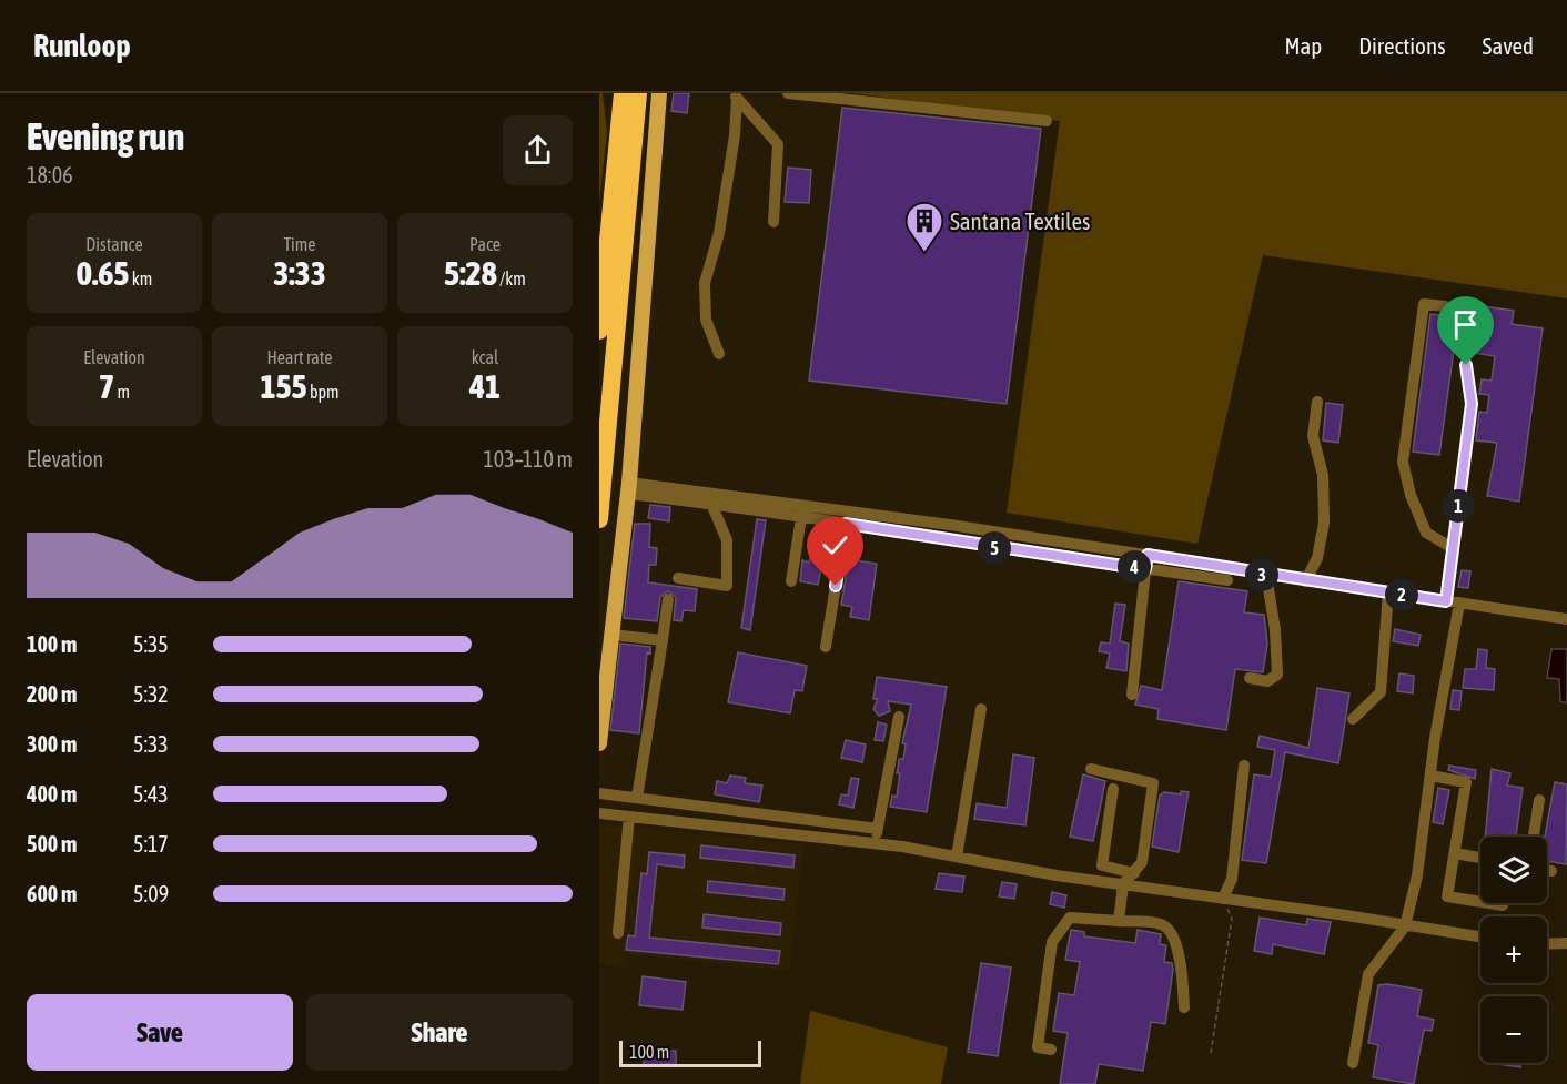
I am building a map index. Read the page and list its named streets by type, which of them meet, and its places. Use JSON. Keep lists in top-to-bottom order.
{
  "places": {
    "building": ["Santana Textiles"]
  },
  "scale_bar": "100 m",
  "page": {
    "header": "Runloop",
    "nav": ["Map", "Directions", "Saved"],
    "heading": ["Evening run", "18:06"],
    "stats": [
      ["Distance", "0.65 km"],
      ["Time", "3:33"],
      ["Pace", "5:28 /km"],
      ["Elevation", "7 m"],
      ["Heart rate", "155 bpm"],
      ["kcal", "41"]
    ],
    "chart": ["Elevation", "103–110 m"],
    "pins": [
      "1",
      "5",
      "4",
      "3",
      "2"
    ],
    "list": [
      {
        "name": "100 m",
        "note": "5:35"
      },
      {
        "name": "200 m",
        "note": "5:32"
      },
      {
        "name": "300 m",
        "note": "5:33"
      },
      {
        "name": "400 m",
        "note": "5:43"
      },
      {
        "name": "500 m",
        "note": "5:17"
      },
      {
        "name": "600 m",
        "note": "5:09"
      }
    ],
    "map_buttons": ["+", "−"],
    "buttons": ["Save", "Share"],
    "scale": "100 m"
  }
}
